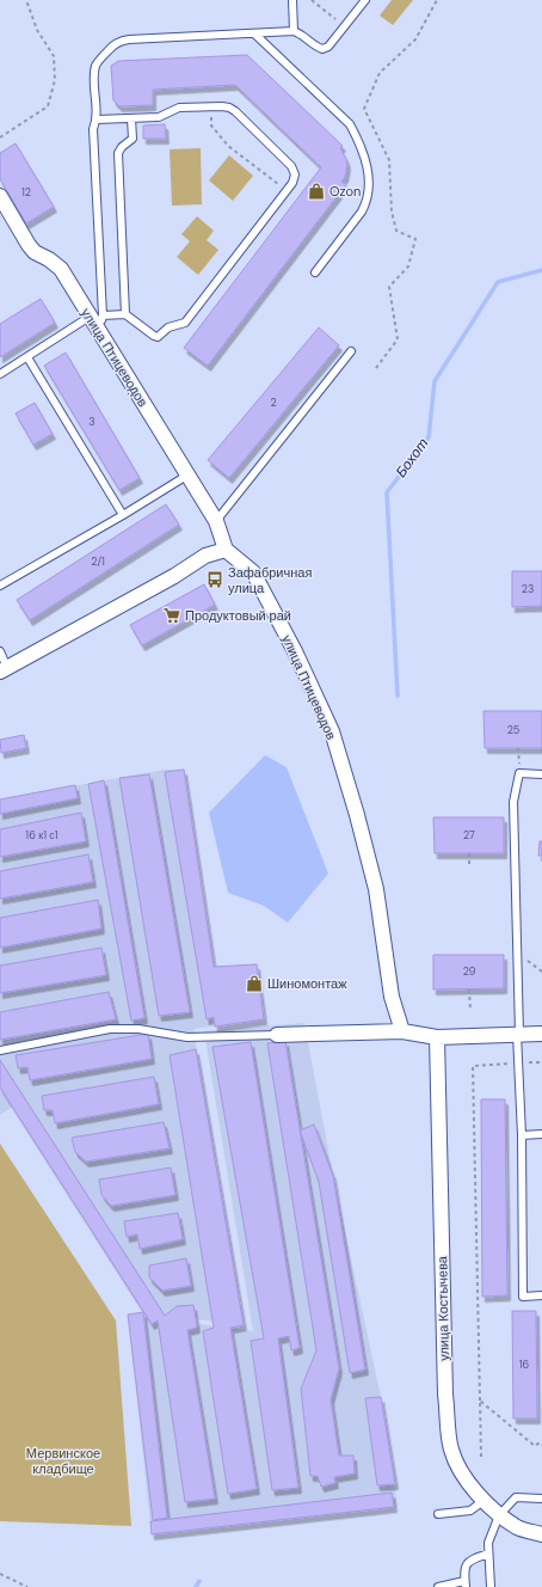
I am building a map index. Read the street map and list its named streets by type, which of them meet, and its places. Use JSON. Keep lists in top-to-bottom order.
{
  "streets": {
    "street": ["улица Птицеводов", "улица Костычева"]
  },
  "water": ["Бохот"],
  "parks": ["Мервинское кладбище"],
  "places": {
    "shop": ["Ozon", "Шиномонтаж"],
    "bus stop": ["Зафабричная улица"],
    "supermarket": ["Продуктовый рай"]
  },
  "house_numbers": [
    "12",
    "2",
    "3",
    "2/1",
    "23",
    "25",
    "16 к1 с1",
    "27",
    "29",
    "16"
  ]
}
